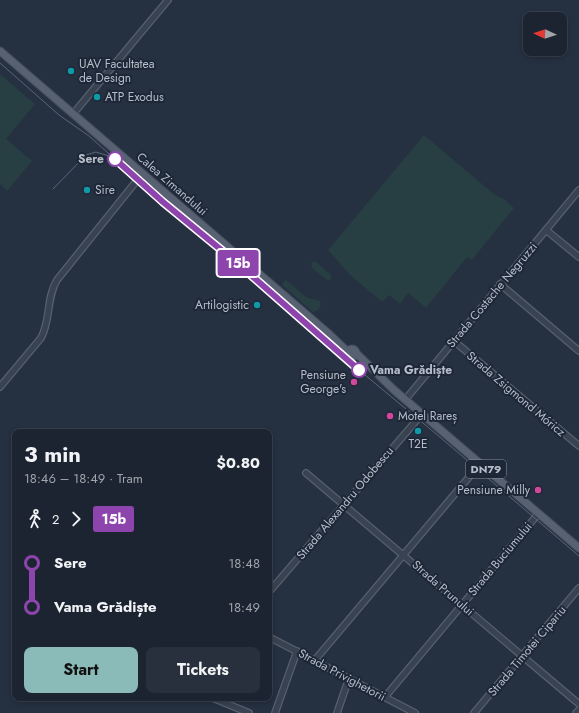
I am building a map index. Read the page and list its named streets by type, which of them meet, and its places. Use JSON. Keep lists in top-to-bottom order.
{
  "streets": {
    "main road": ["Calea Zimandului", "DN79"],
    "street": [
      "Strada Costache Negruzzi",
      "Strada Zsigmond Móricz",
      "Strada Alexandru Odobescu",
      "Strada Buciumului",
      "Strada Prunului",
      "Strada Timotei Cipariu",
      "Strada Privighetorii"
    ]
  },
  "crossings": [
    ["Calea Zimandului", "Strada Costache Negruzzi"],
    ["Calea Zimandului", "DN79"],
    ["Strada Costache Negruzzi", "Strada Zsigmond Móricz"],
    ["Strada Costache Negruzzi", "DN79"],
    ["DN79", "Strada Alexandru Odobescu"],
    ["DN79", "Strada Buciumului"],
    ["Strada Alexandru Odobescu", "Strada Prunului"],
    ["Strada Buciumului", "Strada Prunului"],
    ["Strada Buciumului", "Strada Privighetorii"],
    ["Strada Prunului", "Strada Timotei Cipariu"]
  ],
  "places": [
    "UAV Facultatea de Design",
    "ATP Exodus",
    "Sere",
    "Sire",
    "Artilogistic",
    "Vama Grădiște",
    "Pensiune George's",
    "Motel Rareș",
    "T2E",
    "Pensiune Milly"
  ],
  "lines": ["tram line 15b"],
  "north": "left",
  "page": {
    "on_map": "15b",
    "heading": ["3 min", "18:46 – 18:49 · Tram", "$0.80"],
    "legs": ["2", "15b"],
    "list": [
      {
        "name": "Sere",
        "value": "18:48"
      },
      {
        "name": "Vama Grădiște",
        "value": "18:49"
      }
    ],
    "buttons": ["Start", "Tickets"]
  }
}
